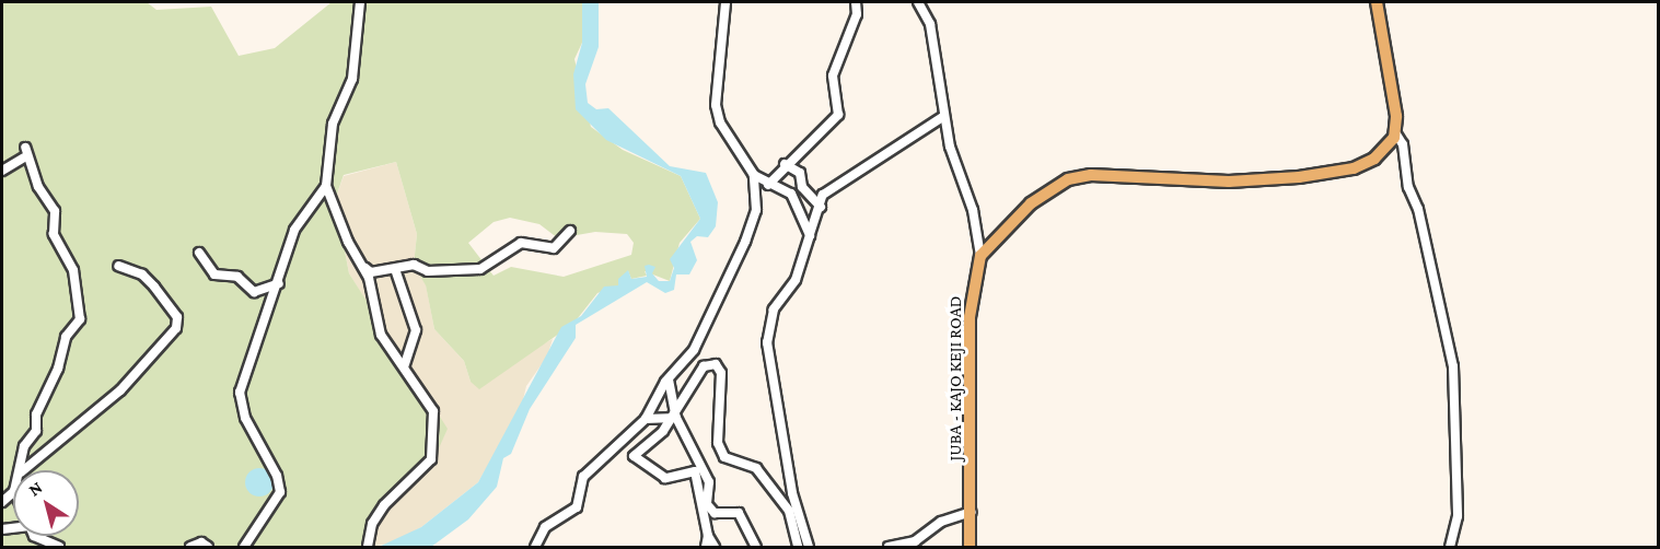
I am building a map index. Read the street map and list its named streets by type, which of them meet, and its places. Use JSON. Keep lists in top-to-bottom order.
{
  "streets": {
    "main road": ["JUBA - KAJO KEJI ROAD"]
  },
  "north": "top left"
}
